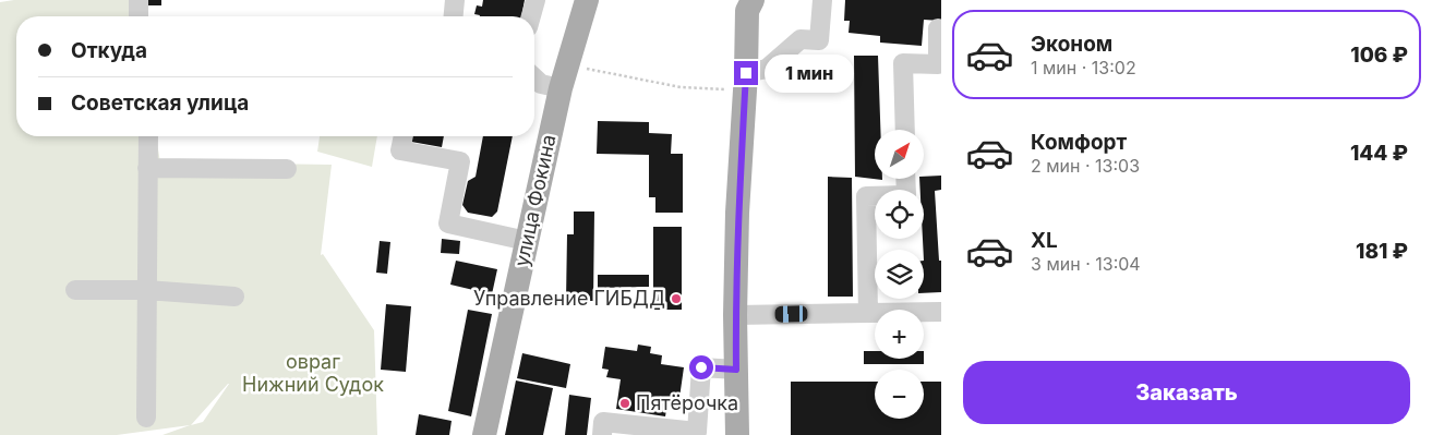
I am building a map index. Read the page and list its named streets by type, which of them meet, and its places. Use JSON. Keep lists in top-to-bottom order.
{
  "streets": {
    "main road": ["улица Фокина"]
  },
  "parks": ["овраг Нижний Судок"],
  "places": ["Управление ГИБДД", "Пятёрочка"],
  "north": "top right",
  "page": {
    "list": [
      {
        "name": "Эконом",
        "note": "1 мин · 13:02",
        "value": "106 ₽"
      },
      {
        "name": "Комфорт",
        "note": "2 мин · 13:03",
        "value": "144 ₽"
      },
      {
        "name": "XL",
        "note": "3 мин · 13:04",
        "value": "181 ₽"
      }
    ],
    "banner": ["Откуда", "Советская улица"],
    "bubble": "1 мин",
    "map_buttons": ["+", "−"],
    "buttons": "Заказать"
  }
}
